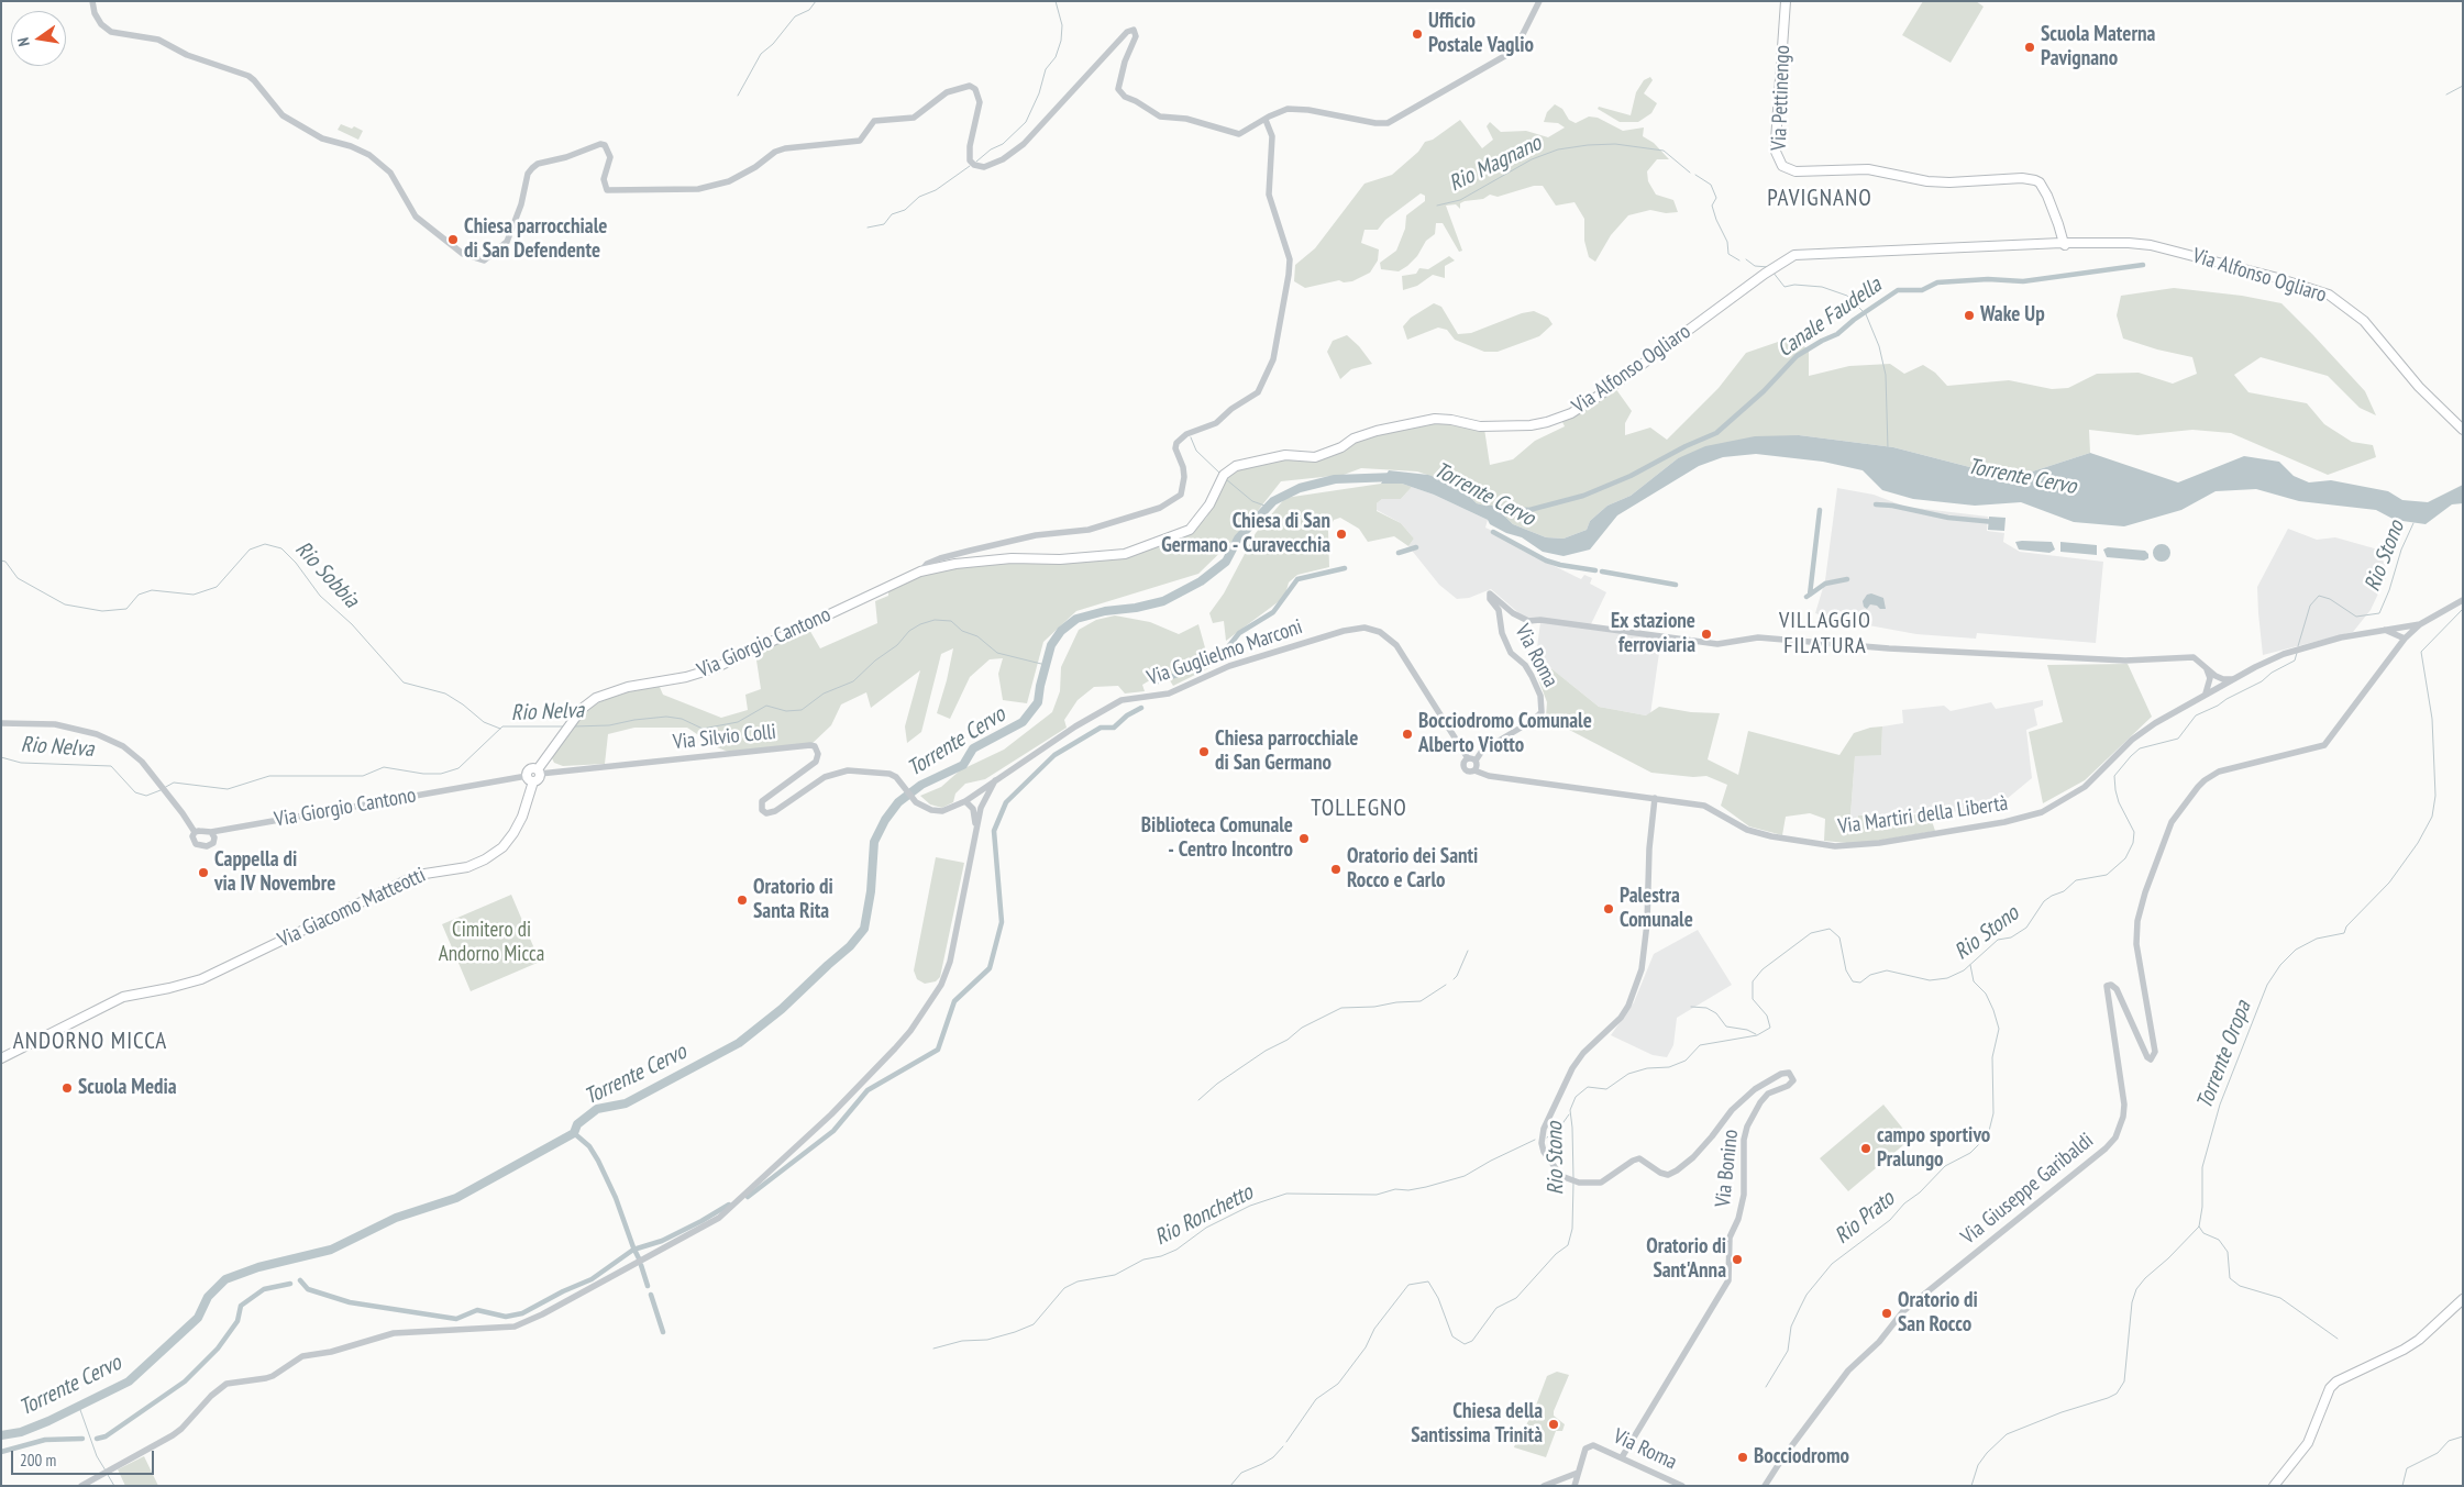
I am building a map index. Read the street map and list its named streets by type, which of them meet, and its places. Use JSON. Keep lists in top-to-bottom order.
{
  "streets": {
    "main road": [
      "Via Pettinengo",
      "Via Alfonso Ogliaro",
      "Via Giorgio Cantono",
      "Via Giacomo Matteotti"
    ],
    "street": [
      "Via Guglielmo Marconi",
      "Via Roma",
      "Via Silvio Colli",
      "Via Martiri della Libertà",
      "Via Bonino",
      "Via Giuseppe Garibaldi"
    ]
  },
  "crossings": [
    ["Via Pettinengo", "Via Alfonso Ogliaro"],
    ["Via Alfonso Ogliaro", "Via Giorgio Cantono"],
    ["Via Giorgio Cantono", "Via Silvio Colli"],
    ["Via Giorgio Cantono", "Via Giacomo Matteotti"],
    ["Via Guglielmo Marconi", "Via Roma"],
    ["Via Guglielmo Marconi", "Via Silvio Colli"],
    ["Via Guglielmo Marconi", "Via Martiri della Libertà"],
    ["Via Roma", "Via Martiri della Libertà"],
    ["Via Roma", "Via Bonino"],
    ["Via Martiri della Libertà", "Via Bonino"]
  ],
  "districts": [
    "PAVIGNANO",
    "VILLAGGIO FILATURA",
    "TOLLEGNO",
    "ANDORNO MICCA"
  ],
  "water": [
    "Rio Magnano",
    "Canale Faudella",
    "Torrente Cervo",
    "Rio Stono",
    "Rio Sobbia",
    "Rio Nelva",
    "Torrente Oropa",
    "Rio Ronchetto",
    "Rio Prato"
  ],
  "parks": ["Cimitero di Andorno Micca"],
  "places": [
    "Ufficio Postale Vaglio",
    "Scuola Materna Pavignano",
    "Chiesa parrocchiale di San Defendente",
    "Wake Up",
    "Chiesa di San Germano - Curavecchia",
    "Ex stazione ferroviaria",
    "Bocciodromo Comunale Alberto Viotto",
    "Chiesa parrocchiale di San Germano",
    "Biblioteca Comunale - Centro Incontro",
    "Oratorio dei Santi Rocco e Carlo",
    "Cappella di via IV Novembre",
    "Oratorio di Santa Rita",
    "Palestra Comunale",
    "Scuola Media",
    "campo sportivo Pralungo",
    "Oratorio di Sant'Anna",
    "Oratorio di San Rocco",
    "Chiesa della Santissima Trinità",
    "Bocciodromo"
  ],
  "scale_bar": "200 m",
  "north": "left"
}
